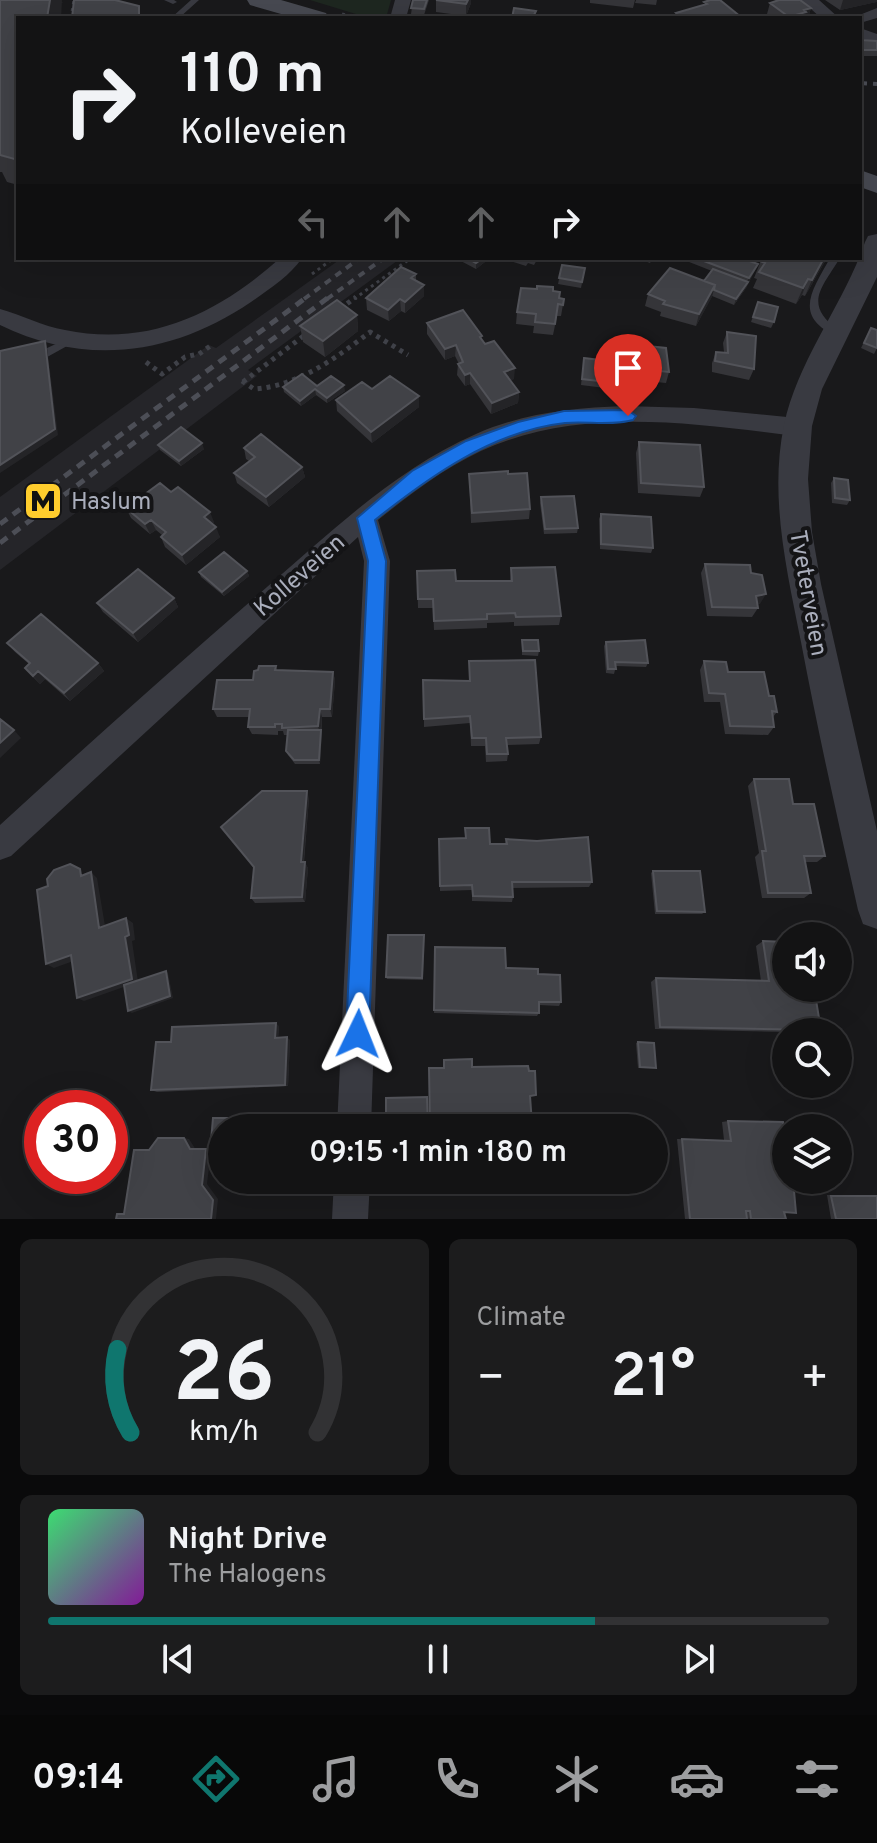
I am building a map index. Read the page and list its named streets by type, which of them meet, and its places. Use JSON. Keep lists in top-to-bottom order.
{
  "streets": {
    "street": ["Kolleveien", "Tveterveien"]
  },
  "crossings": [
    ["Kolleveien", "Tveterveien"]
  ],
  "places": {
    "metro station": ["Haslum"]
  },
  "page": {
    "turn": ["110 m", "Kolleveien"],
    "limit": "30",
    "trip": "09:15 · 1 min · 180 m",
    "tile": "Climate",
    "heat": ["−", "21°", "+"],
    "song": ["Night Drive", "The Halogens"],
    "tabs": "09:14",
    "gauge": ["26", "km/h"]
  }
}
